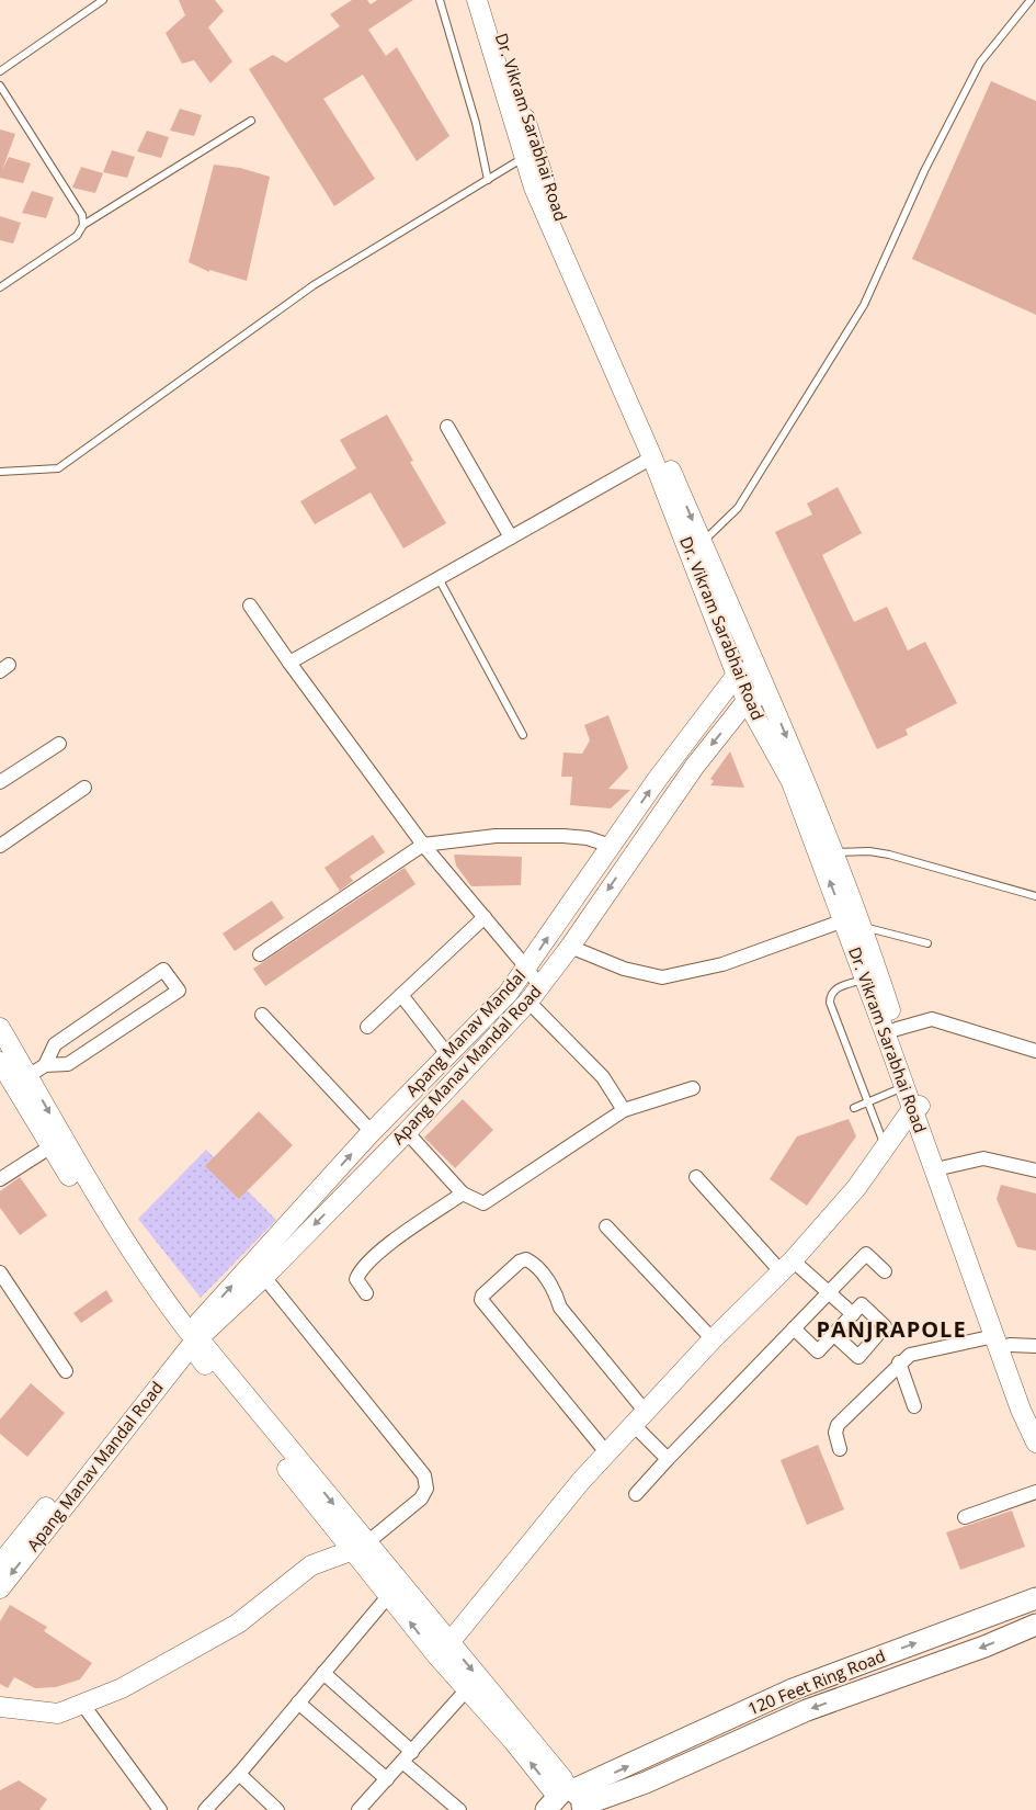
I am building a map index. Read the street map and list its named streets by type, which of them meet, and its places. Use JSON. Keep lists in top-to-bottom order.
{
  "streets": {
    "main road": ["120 Feet Ring Road"],
    "street": ["Dr. Vikram Sarabhai Road", "Apang Manav Mandal", "Apang Manav Mandal Road"]
  },
  "crossings": [
    ["Dr. Vikram Sarabhai Road", "Apang Manav Mandal"],
    ["Dr. Vikram Sarabhai Road", "Apang Manav Mandal Road"],
    ["Apang Manav Mandal", "Apang Manav Mandal Road"]
  ],
  "one_way": ["Apang Manav Mandal", "Apang Manav Mandal Road"],
  "districts": ["PANJRAPOLE"]
}
